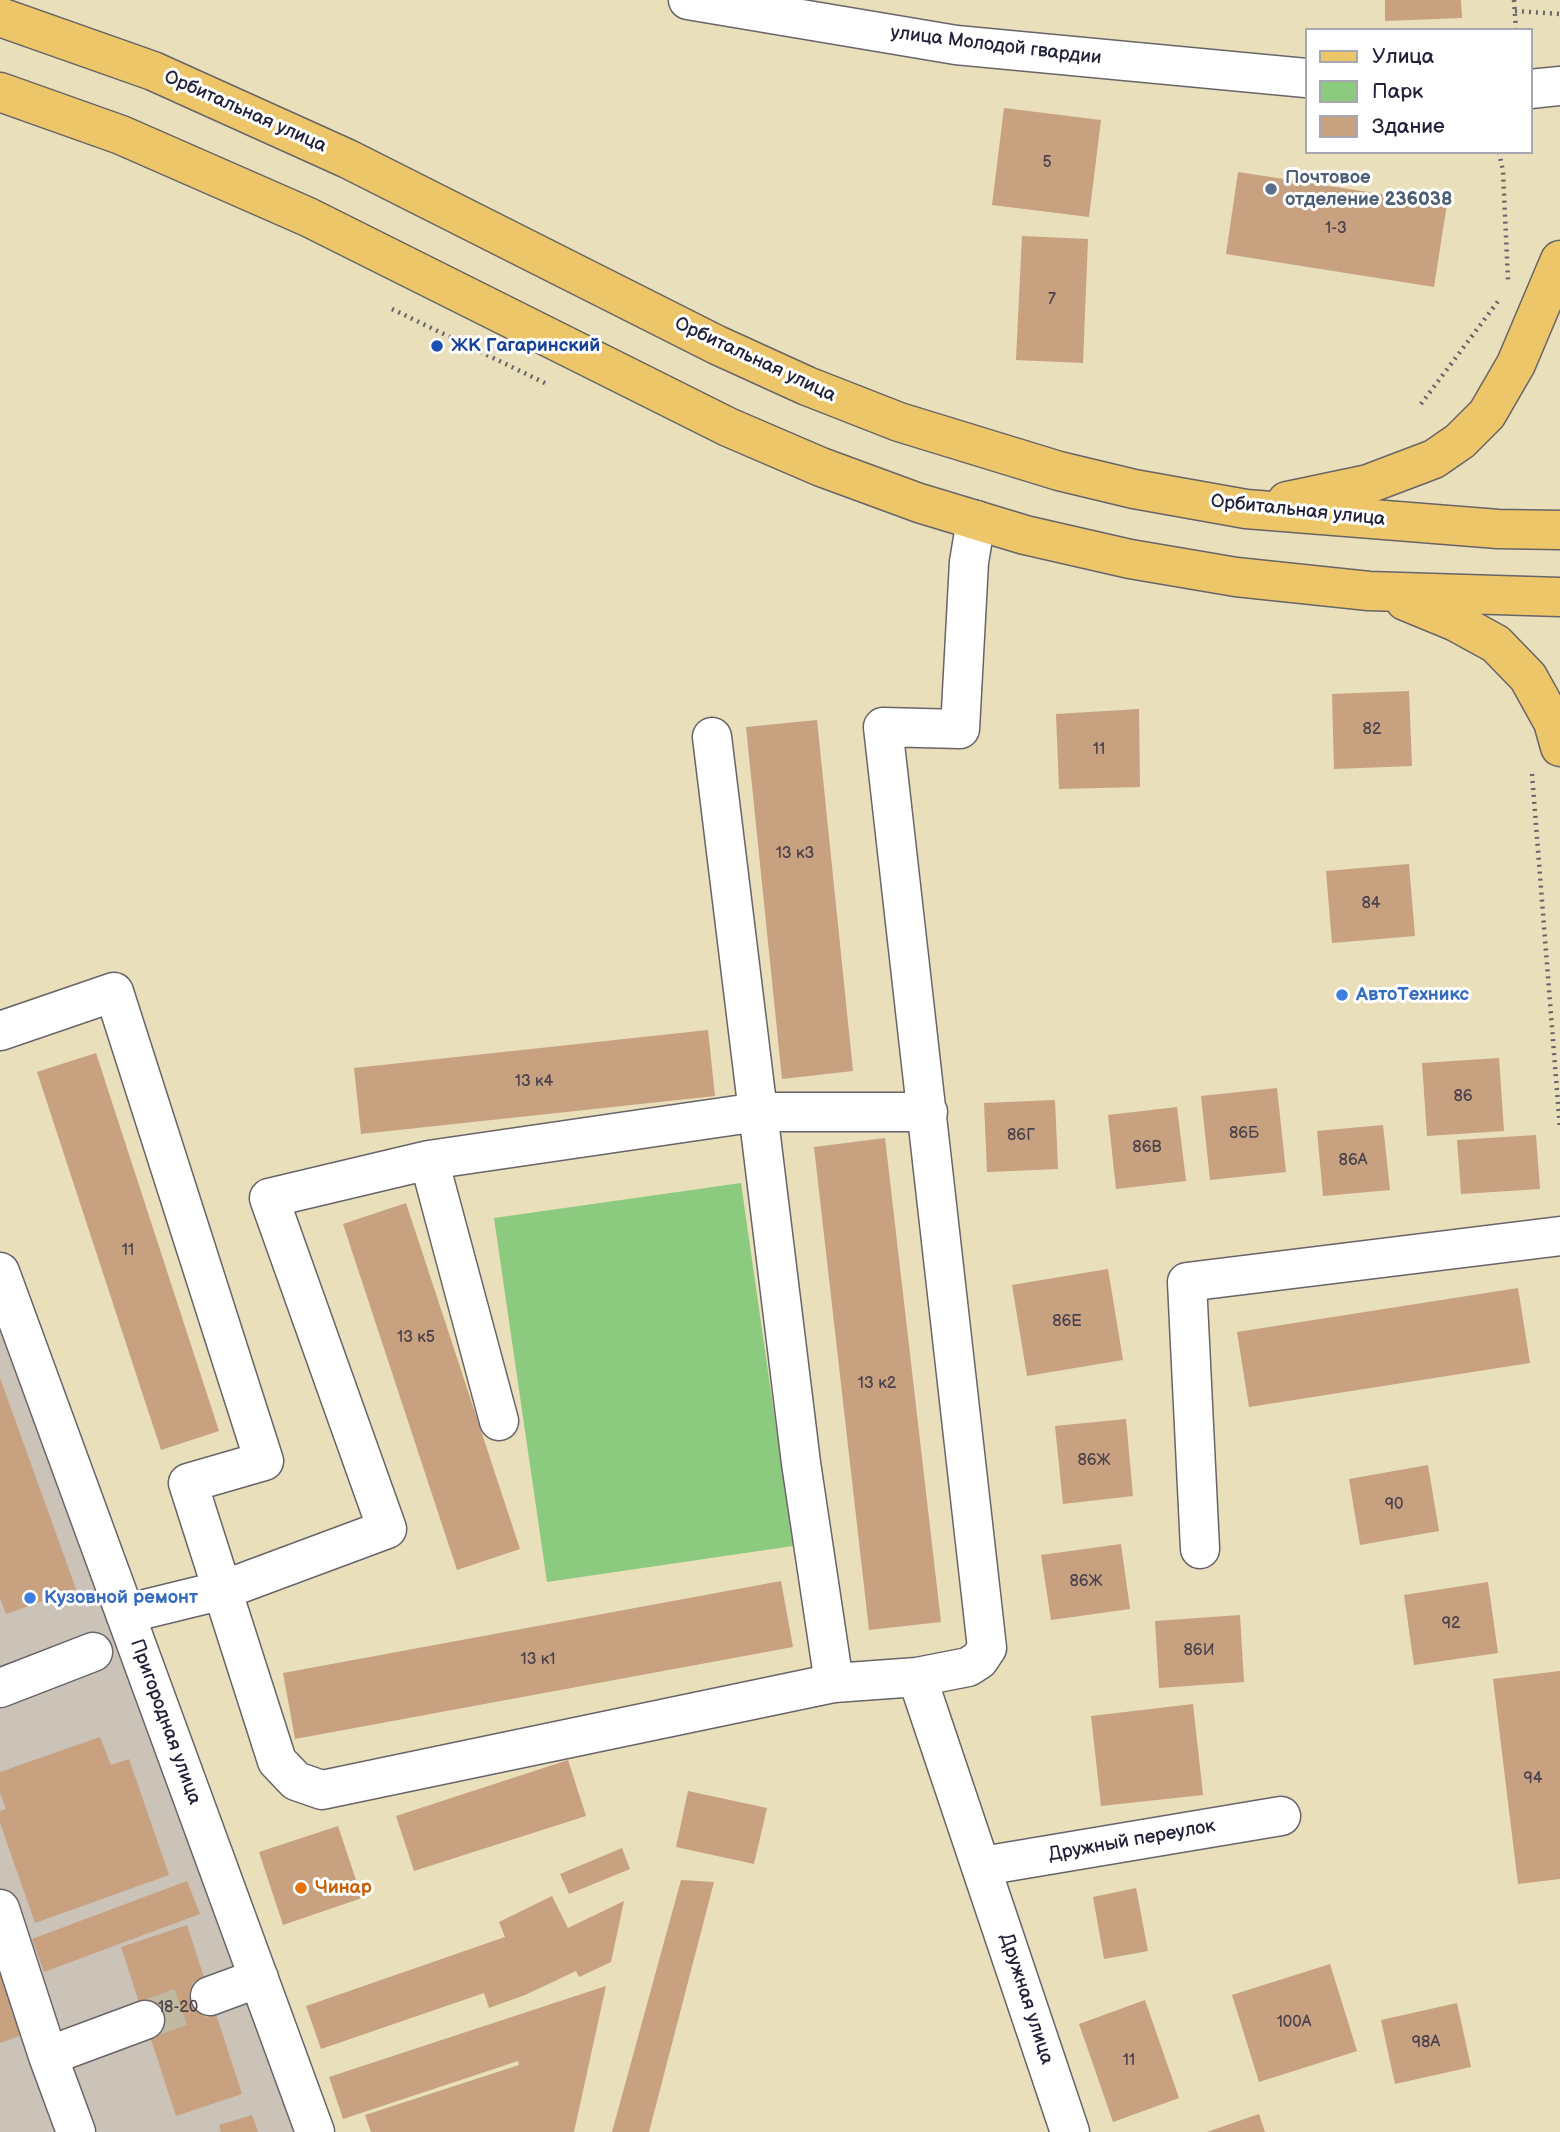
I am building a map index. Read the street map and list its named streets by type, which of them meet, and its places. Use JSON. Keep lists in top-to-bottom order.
{
  "streets": {
    "main road": ["Орбитальная улица"],
    "street": [
      "улица Молодой гвардии",
      "Пригородная улица",
      "Дружный переулок",
      "Дружная улица"
    ]
  },
  "crossings": [
    ["Дружный переулок", "Дружная улица"]
  ],
  "places": [
    "Почтовое отделение 236038",
    "ЖК Гагаринский",
    "АвтоТехникс",
    "Кузовной ремонт",
    "Чинар"
  ],
  "house_numbers": [
    "5",
    "1-3",
    "7",
    "82",
    "11",
    "13 к3",
    "84",
    "13 к4",
    "86",
    "86Б",
    "86Г",
    "86В",
    "86А",
    "11",
    "86Е",
    "13 к5",
    "13 к2",
    "86Ж",
    "90",
    "86Ж",
    "92",
    "86И",
    "13 к1",
    "94",
    "18-20",
    "100А",
    "98А",
    "11"
  ],
  "legend": ["Улица", "Парк", "Здание"]
}
